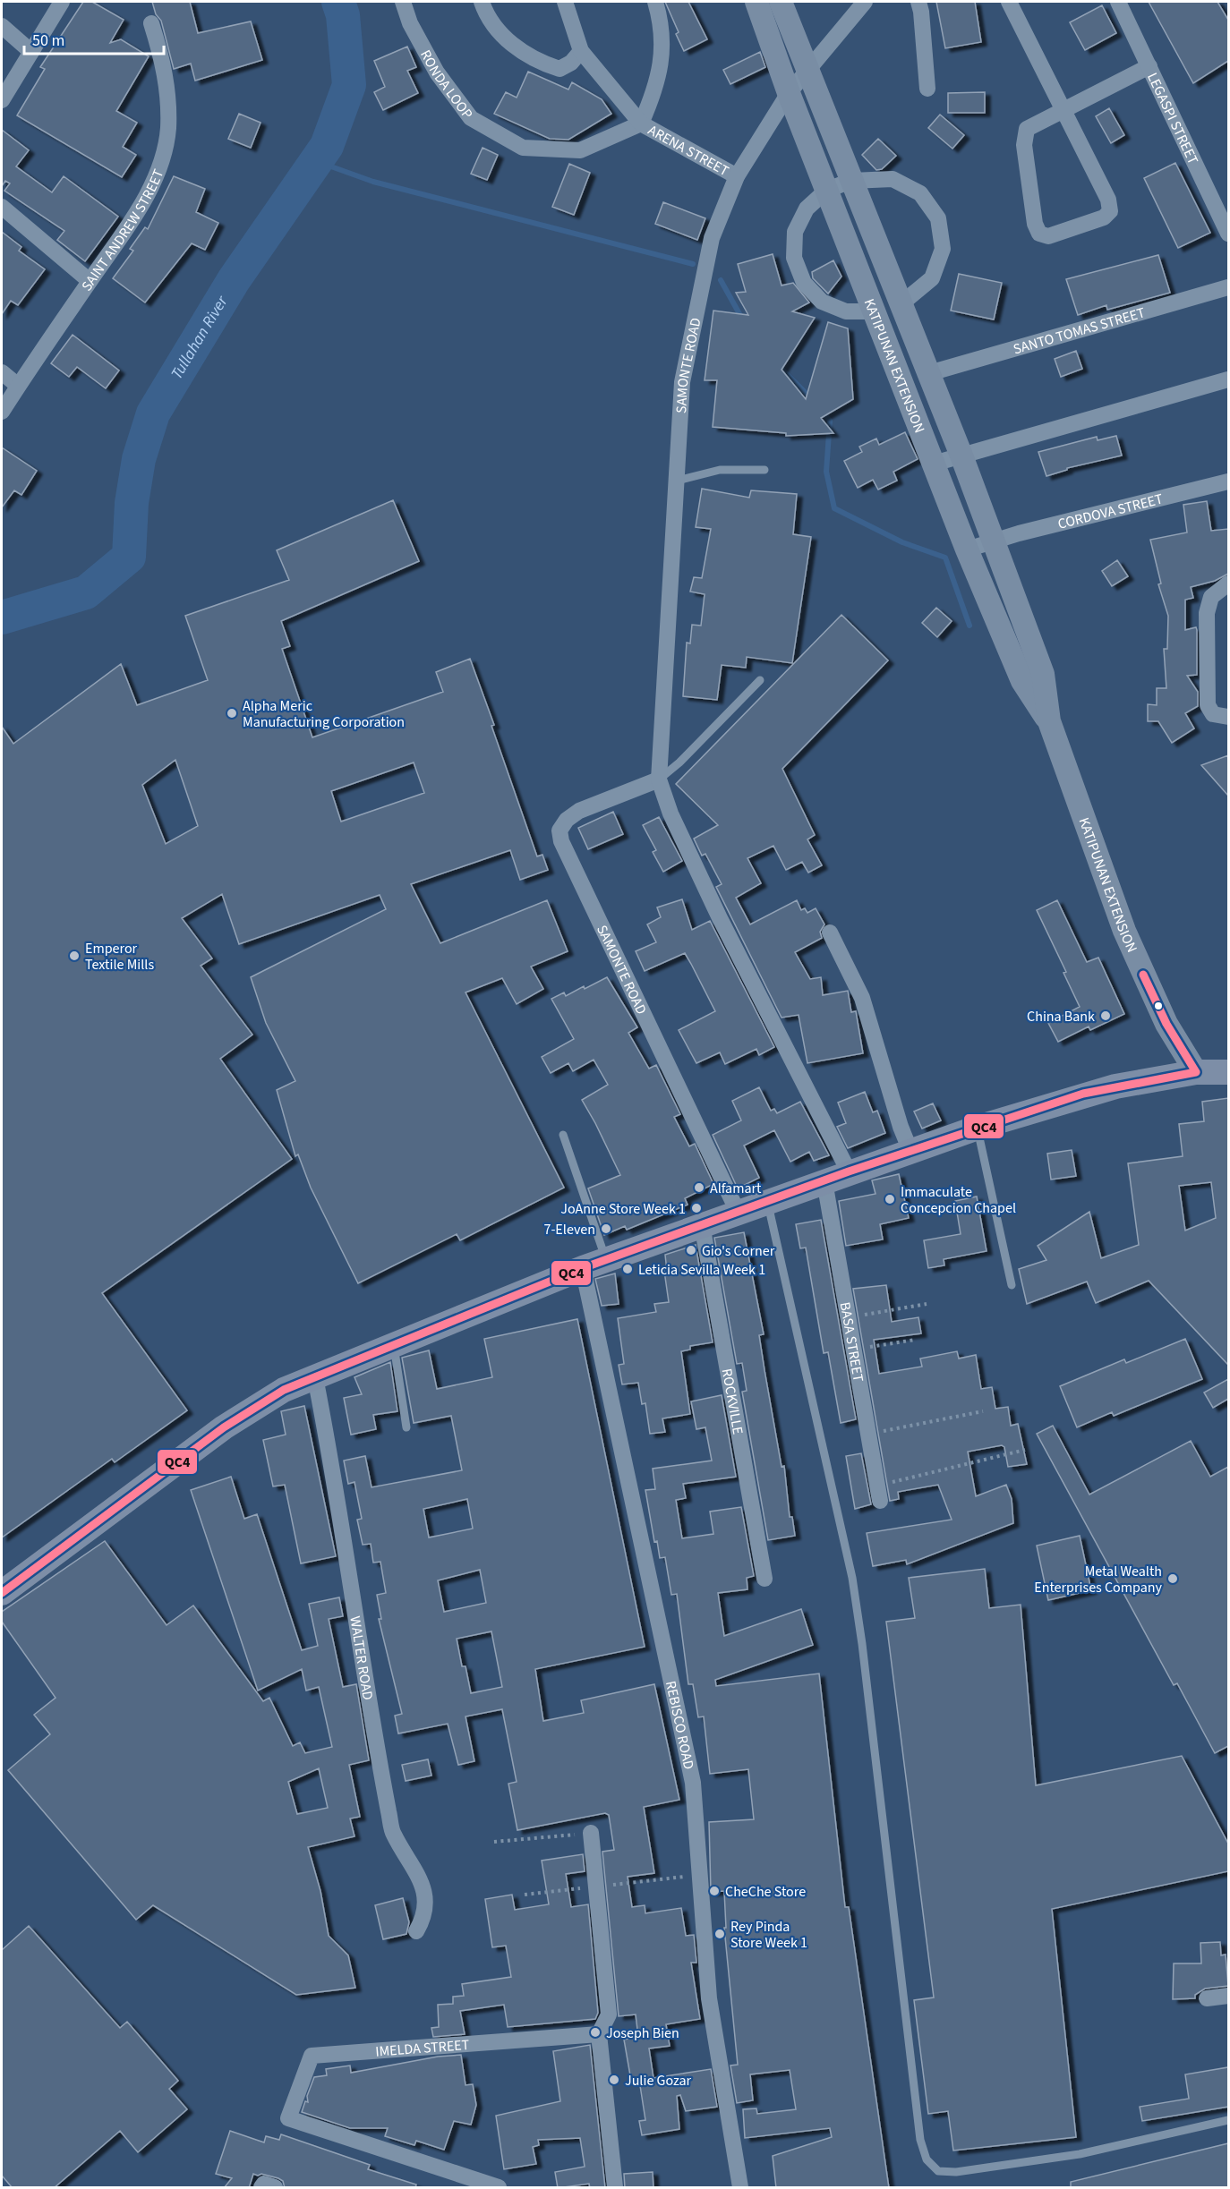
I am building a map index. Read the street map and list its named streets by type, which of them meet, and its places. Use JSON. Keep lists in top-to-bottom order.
{
  "streets": {
    "main road": ["KATIPUNAN EXTENSION"],
    "street": [
      "RONDA LOOP",
      "LEGASPI STREET",
      "ARENA STREET",
      "SAINT ANDREW STREET",
      "SANTO TOMAS STREET",
      "SAMONTE ROAD",
      "CORDOVA STREET",
      "BASA STREET",
      "ROCKVILLE",
      "WALTER ROAD",
      "REBISCO ROAD",
      "IMELDA STREET"
    ]
  },
  "crossings": [
    ["RONDA LOOP", "ARENA STREET"],
    ["ARENA STREET", "SAMONTE ROAD"],
    ["SANTO TOMAS STREET", "KATIPUNAN EXTENSION"],
    ["KATIPUNAN EXTENSION", "SAMONTE ROAD"],
    ["KATIPUNAN EXTENSION", "CORDOVA STREET"]
  ],
  "water": ["Tullahan River"],
  "places": [
    "Alpha Meric Manufacturing Corporation",
    "Emperor Textile Mills",
    "China Bank",
    "Alfamart",
    "Immaculate Concepcion Chapel",
    "JoAnne Store Week 1",
    "7-Eleven",
    "Gio's Corner",
    "Leticia Sevilla Week 1",
    "Metal Wealth Enterprises Company",
    "CheChe Store",
    "Rey Pinda Store Week 1",
    "Joseph Bien",
    "Julie Gozar"
  ],
  "lines": ["transit line QC4"],
  "scale_bar": "50 m"
}
